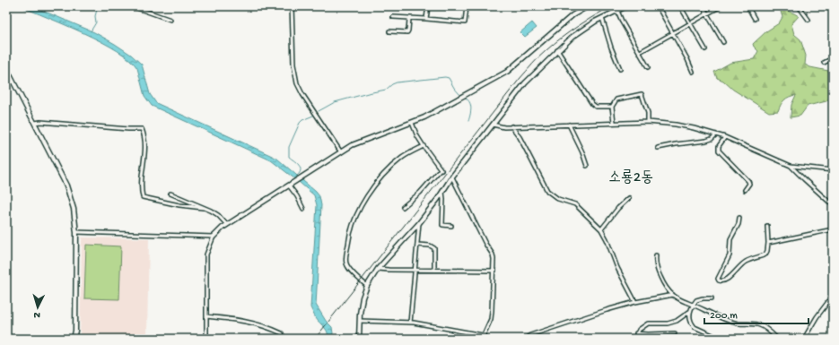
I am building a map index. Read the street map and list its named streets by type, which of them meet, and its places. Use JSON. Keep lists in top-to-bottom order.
{
  "districts": ["소룡2동"],
  "scale_bar": "200 m",
  "north": "bottom"
}
